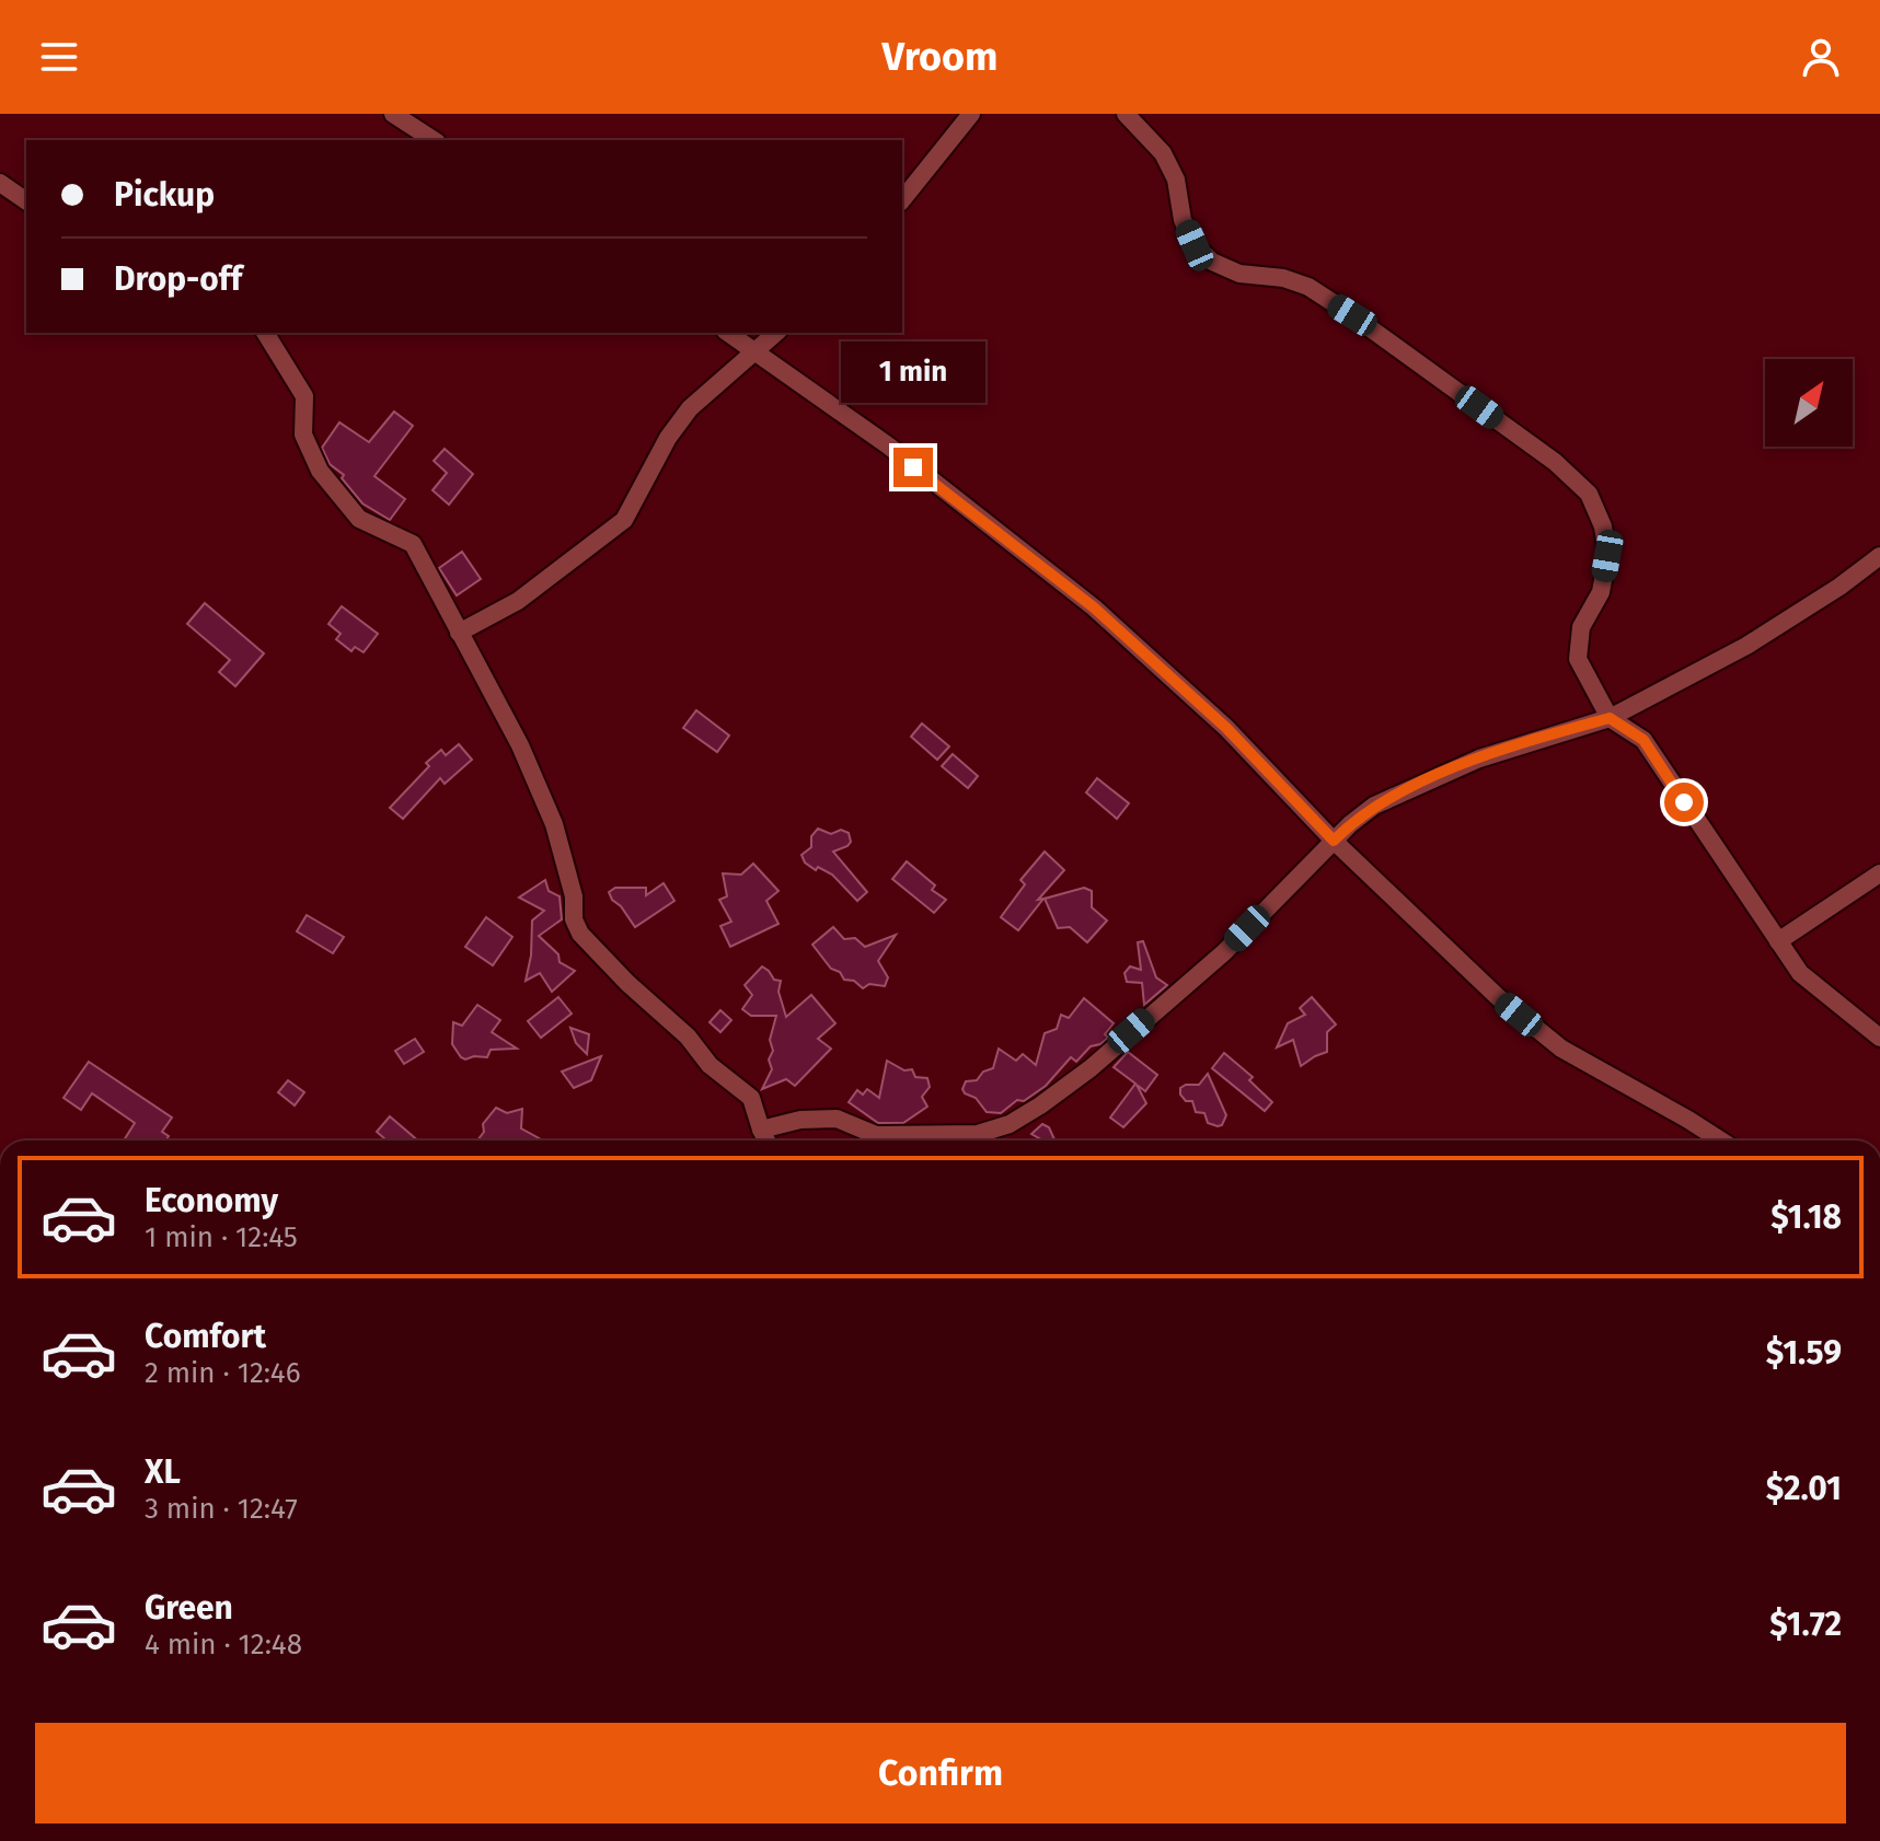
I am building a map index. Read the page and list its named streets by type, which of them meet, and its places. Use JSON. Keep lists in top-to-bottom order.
{
  "north": "top right",
  "page": {
    "header": "Vroom",
    "banner": ["Pickup", "Drop-off"],
    "bubble": "1 min",
    "list": [
      {
        "name": "Economy",
        "note": "1 min · 12:45",
        "value": "$1.18"
      },
      {
        "name": "Comfort",
        "note": "2 min · 12:46",
        "value": "$1.59"
      },
      {
        "name": "XL",
        "note": "3 min · 12:47",
        "value": "$2.01"
      },
      {
        "name": "Green",
        "note": "4 min · 12:48",
        "value": "$1.72"
      }
    ],
    "buttons": "Confirm"
  }
}
